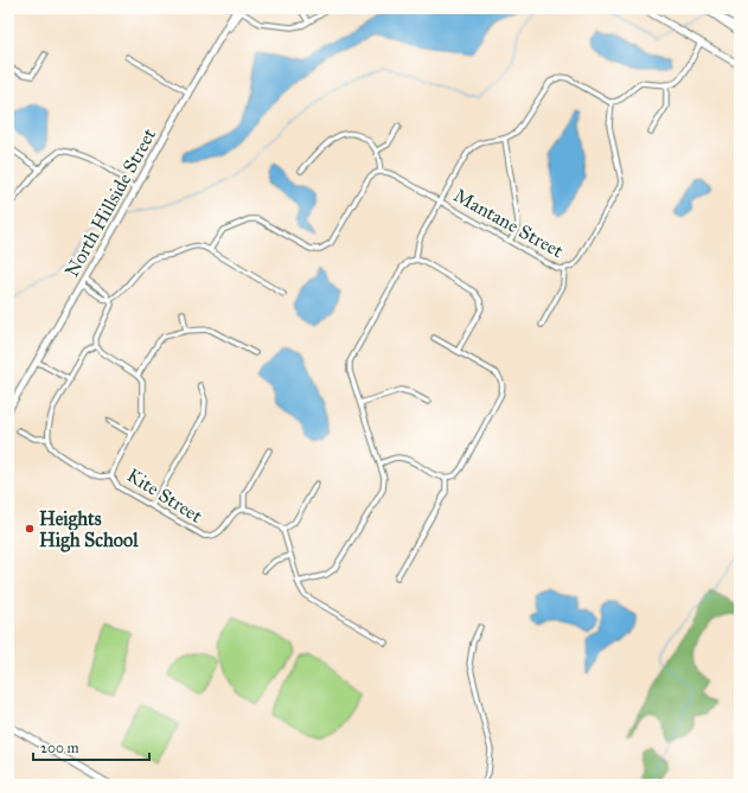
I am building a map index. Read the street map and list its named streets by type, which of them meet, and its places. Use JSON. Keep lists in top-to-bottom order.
{
  "streets": {
    "main road": ["North Hillside Street"],
    "street": ["Mantane Street", "Kite Street"]
  },
  "places": ["Heights High School"],
  "scale_bar": "200 m"
}
